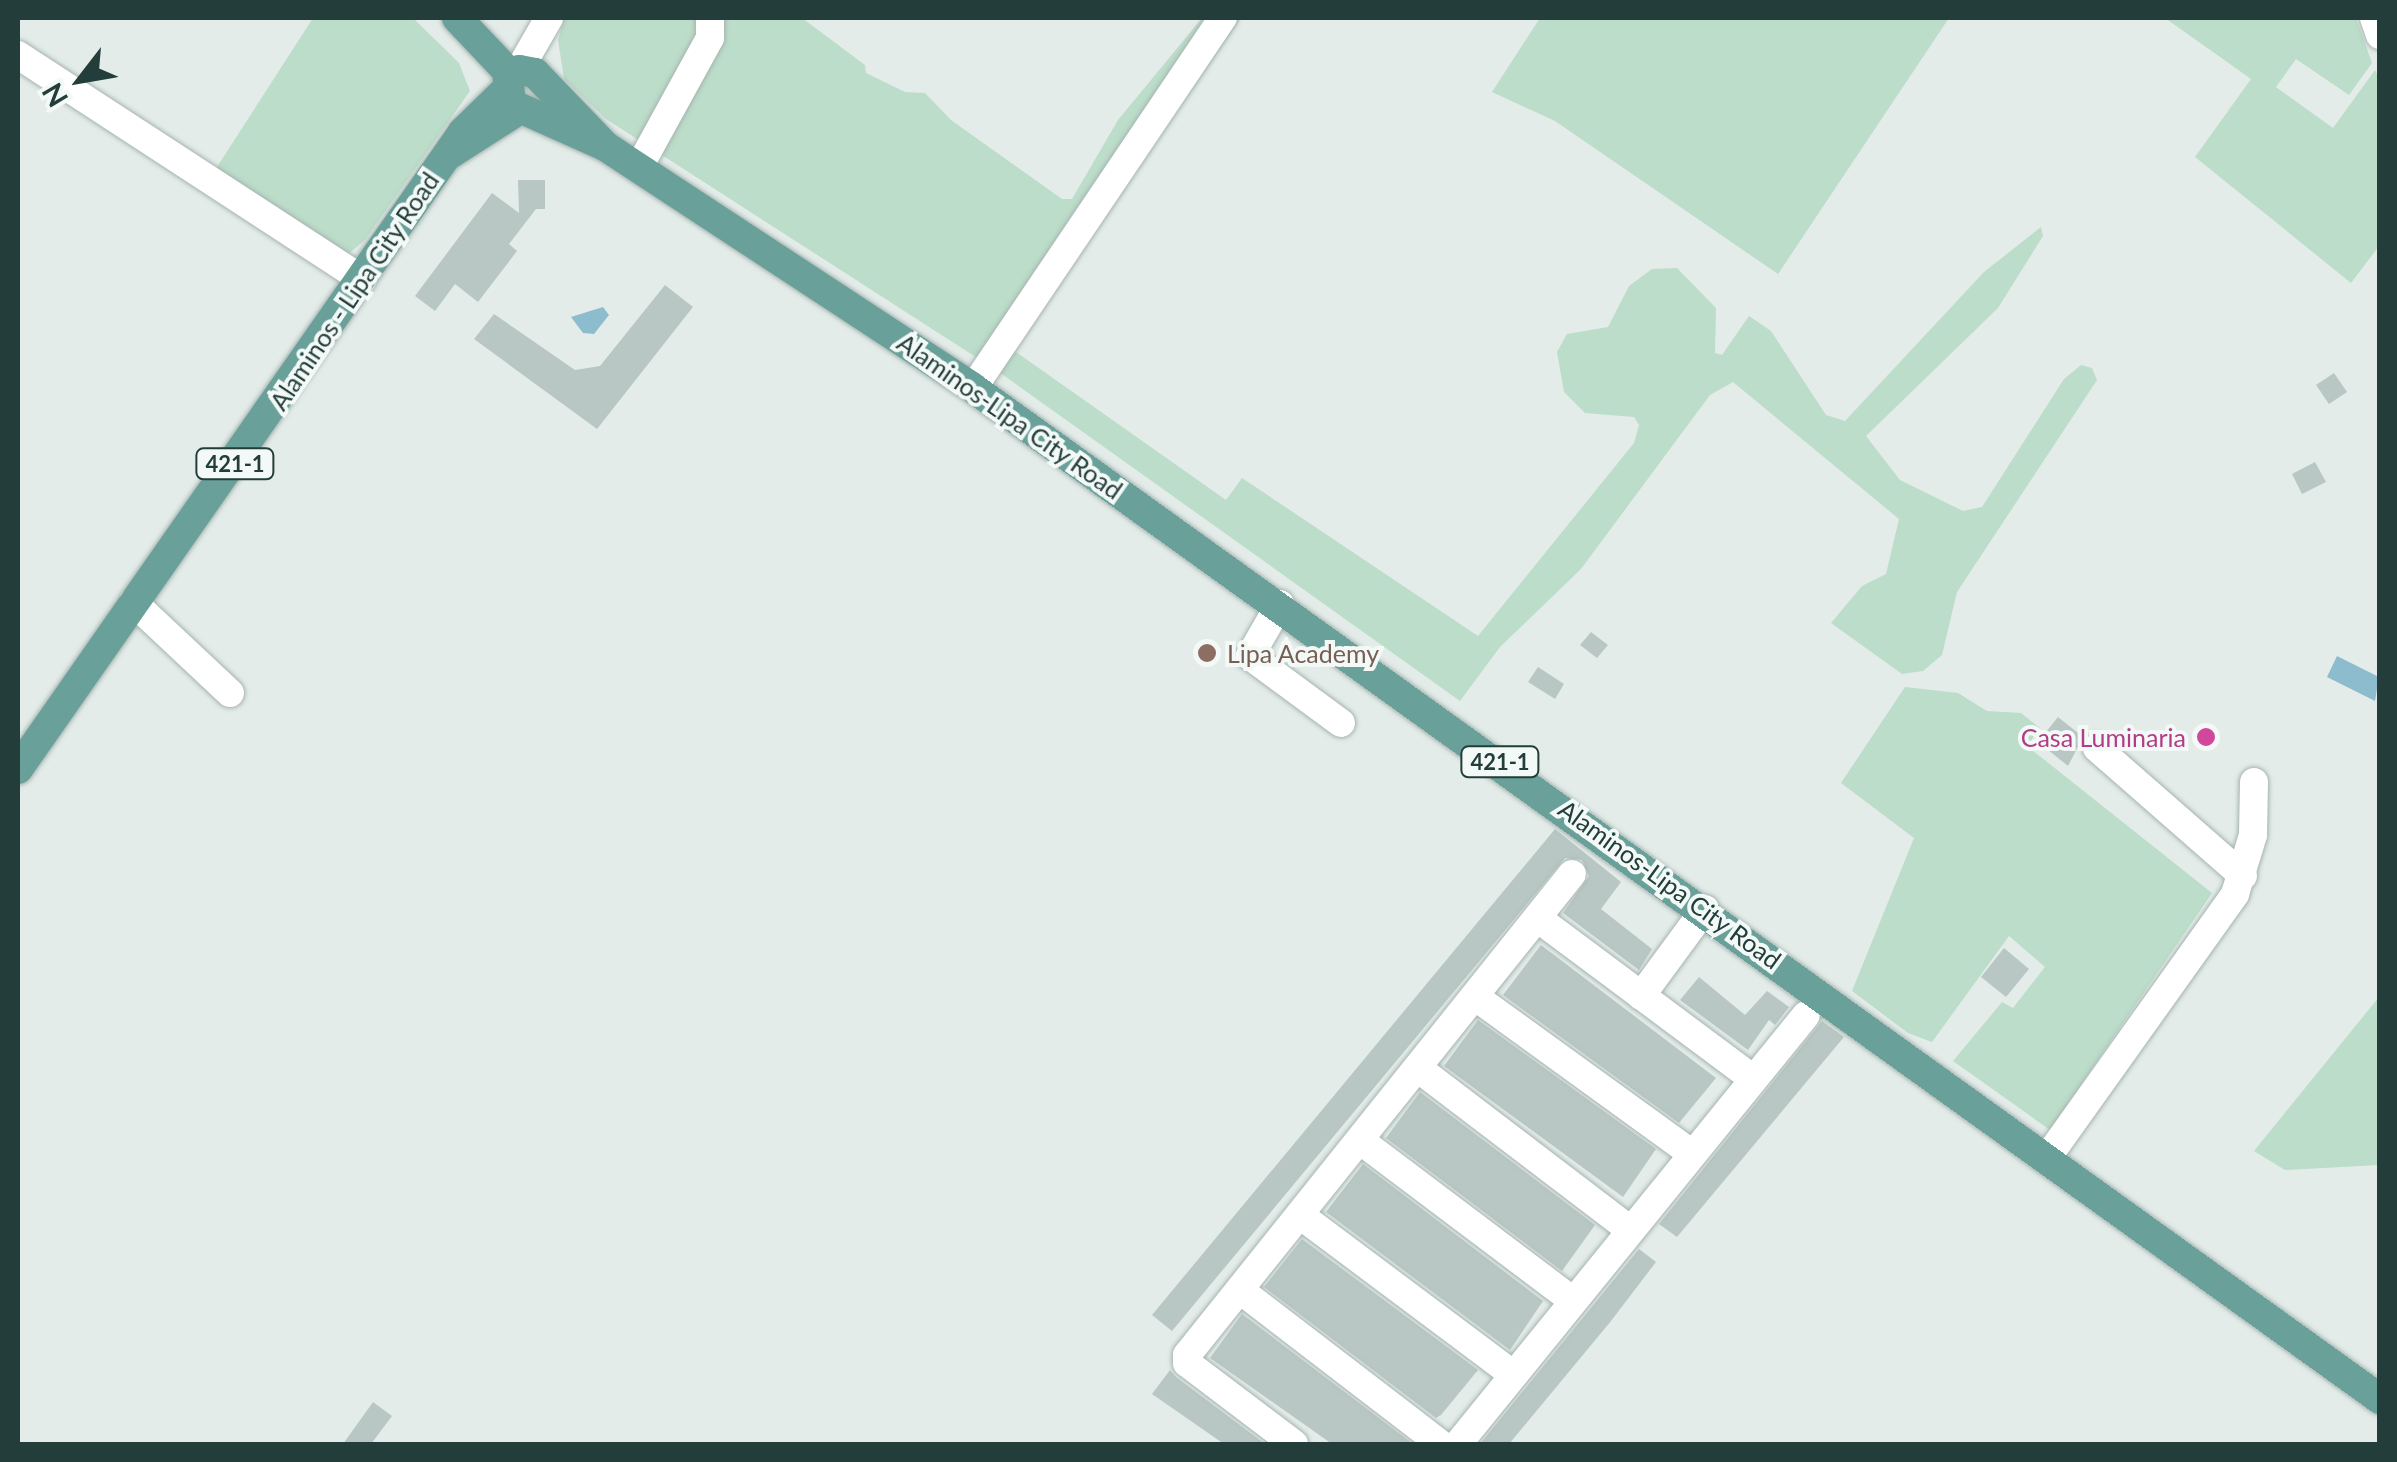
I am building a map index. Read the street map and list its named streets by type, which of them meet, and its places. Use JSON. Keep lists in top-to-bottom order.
{
  "streets": {
    "main road": ["Alaminos - Lipa City Road", "Alaminos-Lipa City Road", "421-1"]
  },
  "crossings": [
    ["Alaminos - Lipa City Road", "Alaminos-Lipa City Road"]
  ],
  "places": ["Lipa Academy", "Casa Luminaria"],
  "north": "bottom left"
}
